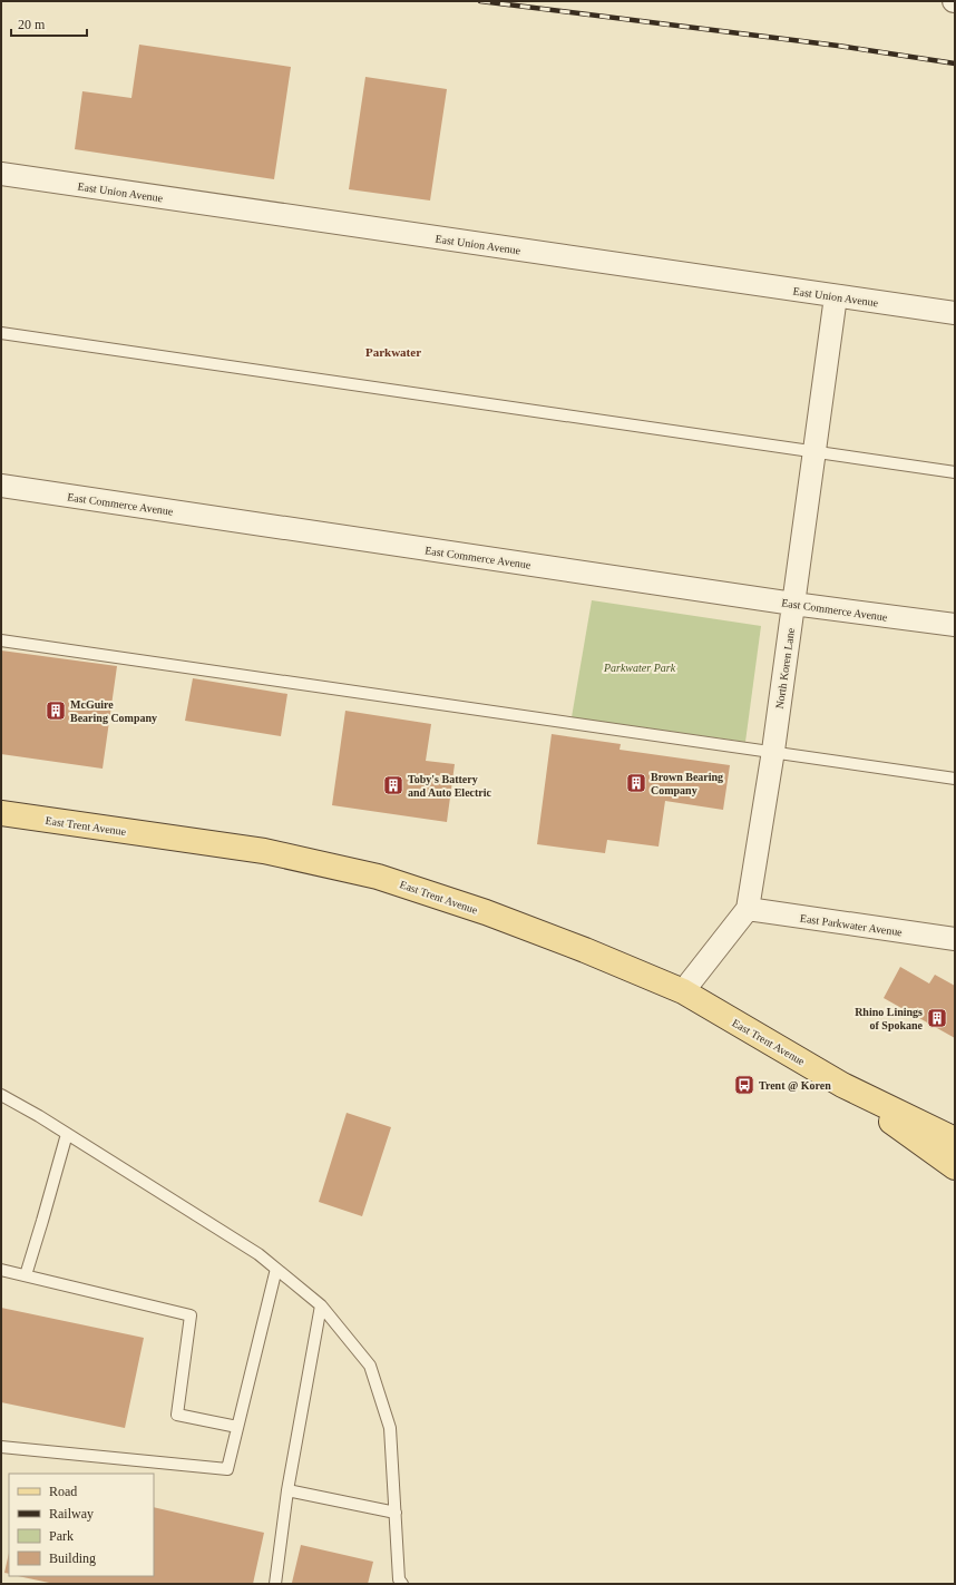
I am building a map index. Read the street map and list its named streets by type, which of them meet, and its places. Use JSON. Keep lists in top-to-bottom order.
{
  "streets": {
    "main road": ["East Trent Avenue"],
    "street": [
      "East Union Avenue",
      "East Commerce Avenue",
      "North Koren Lane",
      "East Parkwater Avenue"
    ]
  },
  "crossings": [
    ["East Union Avenue", "North Koren Lane"],
    ["East Commerce Avenue", "North Koren Lane"],
    ["North Koren Lane", "East Trent Avenue"],
    ["North Koren Lane", "East Parkwater Avenue"]
  ],
  "districts": ["Parkwater"],
  "parks": ["Parkwater Park"],
  "places": {
    "building": [
      "McGuire Bearing Company",
      "Brown Bearing Company",
      "Toby's Battery and Auto Electric",
      "Rhino Linings of Spokane"
    ],
    "bus stop": ["Trent @ Koren"]
  },
  "legend": [
    "Road",
    "Railway",
    "Park",
    "Building"
  ],
  "scale_bar": "20 m"
}
